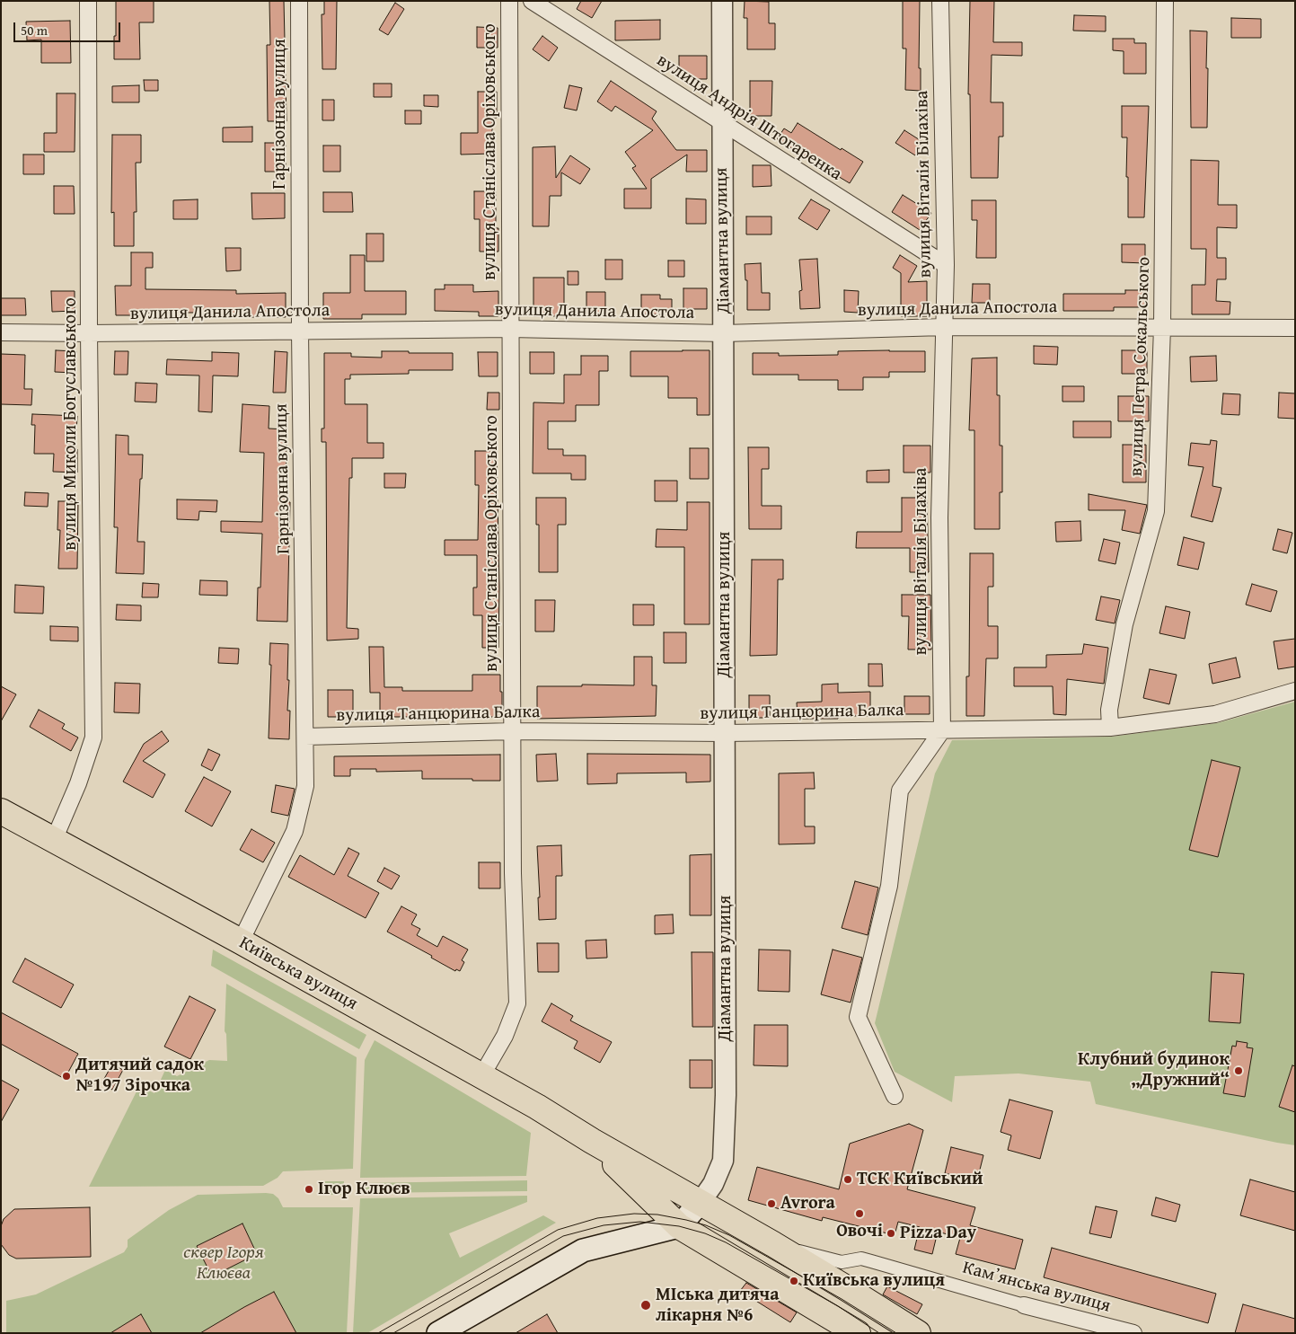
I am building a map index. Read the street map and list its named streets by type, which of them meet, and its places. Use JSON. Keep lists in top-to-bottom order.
{
  "streets": {
    "highway": ["Київська вулиця"],
    "street": [
      "Гарнізонна вулиця",
      "вулиця Андрія Штогаренка",
      "вулиця Станіслава Оріховського",
      "вулиця Віталія Білахіва",
      "Діамантна вулиця",
      "вулиця Данила Апостола",
      "вулиця Петра Сокальського",
      "вулиця Миколи Богуславського",
      "вулиця Танцюрина Балка",
      "Камʼянська вулиця"
    ]
  },
  "crossings": [
    ["Гарнізонна вулиця", "вулиця Данила Апостола"],
    ["Гарнізонна вулиця", "вулиця Танцюрина Балка"],
    ["Гарнізонна вулиця", "Київська вулиця"],
    ["вулиця Андрія Штогаренка", "вулиця Віталія Білахіва"],
    ["вулиця Андрія Штогаренка", "Діамантна вулиця"],
    ["вулиця Станіслава Оріховського", "вулиця Данила Апостола"],
    ["вулиця Станіслава Оріховського", "вулиця Танцюрина Балка"],
    ["вулиця Станіслава Оріховського", "Київська вулиця"],
    ["вулиця Віталія Білахіва", "вулиця Данила Апостола"],
    ["вулиця Віталія Білахіва", "вулиця Танцюрина Балка"],
    ["Діамантна вулиця", "вулиця Данила Апостола"],
    ["Діамантна вулиця", "вулиця Танцюрина Балка"],
    ["Діамантна вулиця", "Київська вулиця"],
    ["вулиця Данила Апостола", "вулиця Петра Сокальського"],
    ["вулиця Данила Апостола", "вулиця Миколи Богуславського"],
    ["вулиця Петра Сокальського", "вулиця Танцюрина Балка"],
    ["вулиця Миколи Богуславського", "Київська вулиця"],
    ["Київська вулиця", "Камʼянська вулиця"]
  ],
  "parks": ["сквер Ігоря Клюєва"],
  "places": [
    "Клубний будинок „Дружний“",
    "Дитячий садок №197 Зірочка",
    "ТСК Київський",
    "Ігор Клюєв",
    "Avrora",
    "Овочі",
    "Pizza Day",
    "Київська вулиця",
    "МІська дитяча лікарня №6"
  ],
  "scale_bar": "50 m"
}
